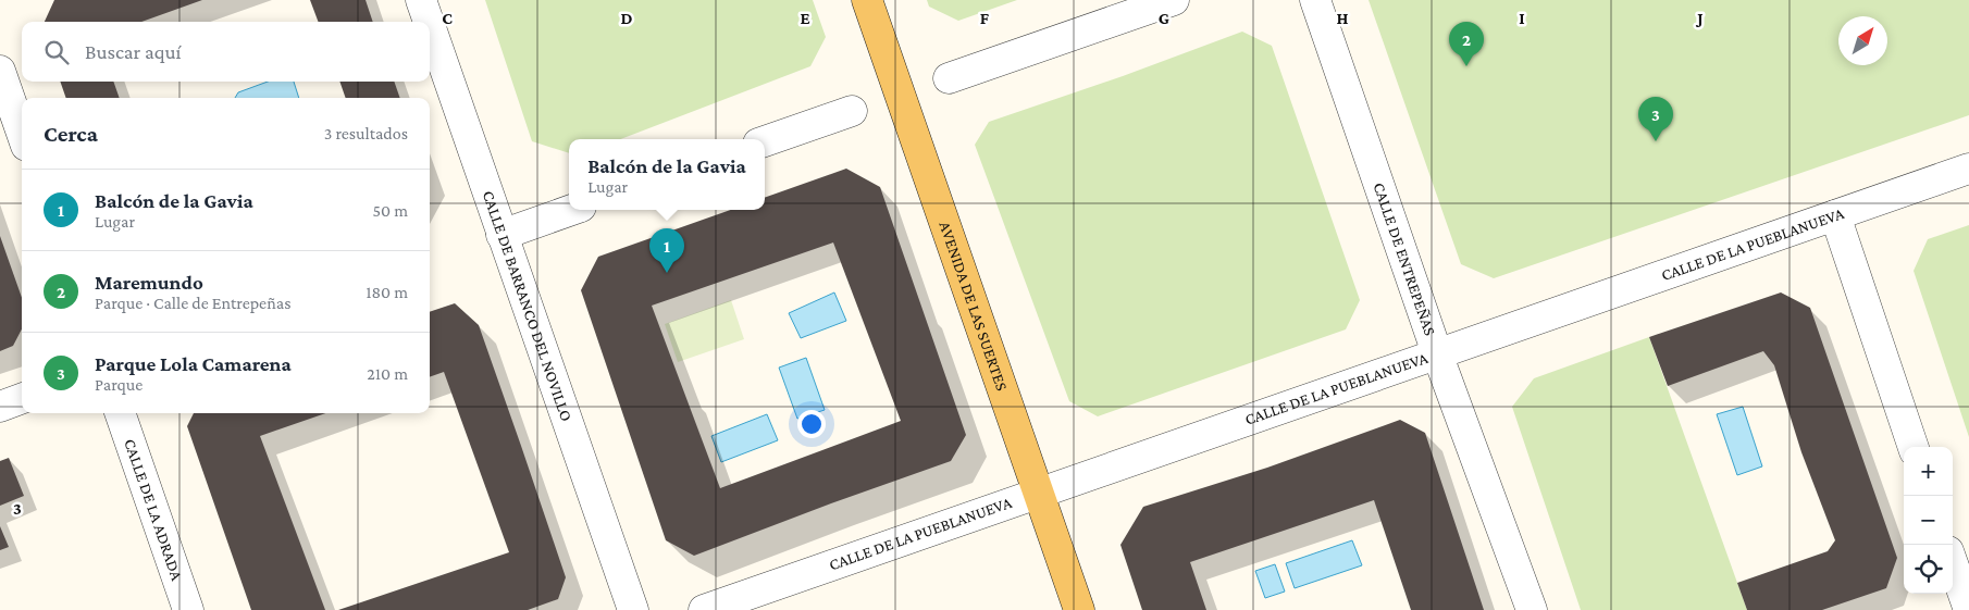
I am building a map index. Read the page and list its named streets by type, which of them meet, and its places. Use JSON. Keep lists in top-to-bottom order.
{
  "streets": {
    "main road": ["AVENIDA DE LAS SUERTES"],
    "street": [
      "CALLE DE LA PUEBLANUEVA",
      "CALLE DE ENTREPEÑAS",
      "CALLE DE BARRANCO DEL NOVILLO",
      "CALLE DE LA ADRADA"
    ]
  },
  "crossings": [
    ["CALLE DE LA PUEBLANUEVA", "CALLE DE ENTREPEÑAS"],
    ["CALLE DE LA PUEBLANUEVA", "AVENIDA DE LAS SUERTES"]
  ],
  "north": "top right",
  "page": {
    "pins": ["2", "3", "1"],
    "search": "Buscar aquí",
    "heading": ["Cerca", "3 resultados"],
    "popup": ["Balcón de la Gavia", "Lugar"],
    "list": [
      {
        "mark": "1",
        "name": "Balcón de la Gavia",
        "note": "Lugar",
        "value": "50 m"
      },
      {
        "mark": "2",
        "name": "Maremundo",
        "note": "Parque · Calle de Entrepeñas",
        "value": "180 m"
      },
      {
        "mark": "3",
        "name": "Parque Lola Camarena",
        "note": "Parque",
        "value": "210 m"
      }
    ],
    "map_buttons": ["+", "−"]
  },
  "grid": {
    "columns": [
      "C",
      "D",
      "E",
      "F",
      "G",
      "H",
      "I",
      "J"
    ],
    "rows": ["3"]
  }
}
